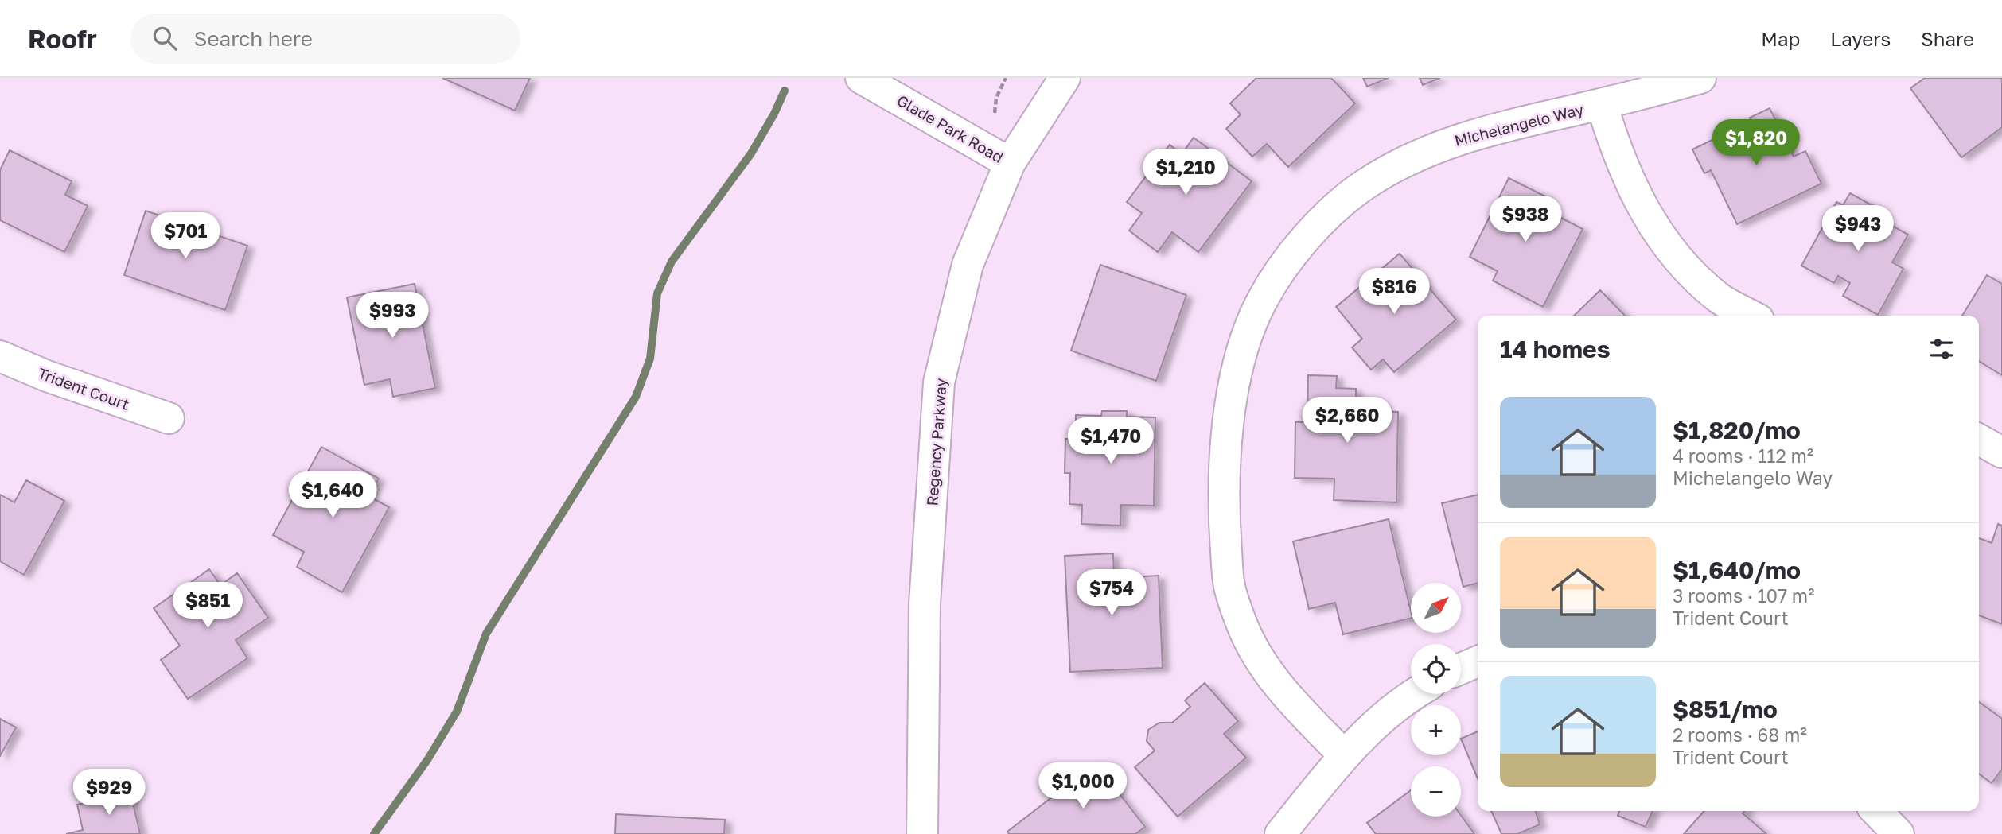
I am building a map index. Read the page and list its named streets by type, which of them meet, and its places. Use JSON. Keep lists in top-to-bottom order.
{
  "streets": {
    "street": [
      "Michelangelo Way",
      "Glade Park Road",
      "Trident Court",
      "Regency Parkway"
    ]
  },
  "crossings": [
    ["Glade Park Road", "Regency Parkway"]
  ],
  "north": "top right",
  "page": {
    "header": "Roofr",
    "search": "Search here",
    "nav": ["Map", "Layers", "Share"],
    "price": [
      "$1,820",
      "$1,210",
      "$938",
      "$943",
      "$701",
      "$816",
      "$993",
      "$2,660",
      "$1,470",
      "$1,640",
      "$754",
      "$851",
      "$1,000",
      "$929"
    ],
    "heading": "14 homes",
    "list": [
      {
        "name": "$1,820/mo",
        "note": "4 rooms · 112 m² · Michelangelo Way"
      },
      {
        "name": "$1,640/mo",
        "note": "3 rooms · 107 m² · Trident Court"
      },
      {
        "name": "$851/mo",
        "note": "2 rooms · 68 m² · Trident Court"
      }
    ],
    "map_buttons": ["+", "−"]
  }
}
